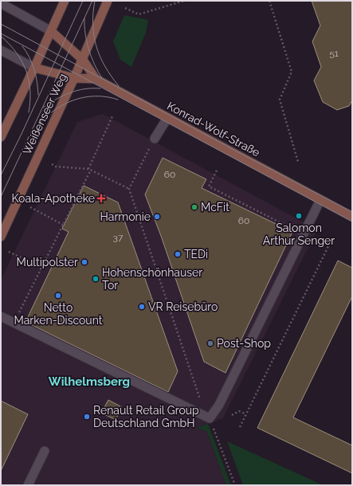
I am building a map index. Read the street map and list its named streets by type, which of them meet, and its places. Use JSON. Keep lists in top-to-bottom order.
{
  "streets": {
    "main road": ["Weißenseer Weg", "Konrad-Wolf-Straße"]
  },
  "crossings": [
    ["Weißenseer Weg", "Konrad-Wolf-Straße"]
  ],
  "districts": ["Wilhelmsberg"],
  "places": {
    "health": ["Koala-Apotheke"],
    "other": [
      "McFit",
      "Salomon Arthur Senger",
      "Harmonie",
      "TEDi",
      "Multipolster",
      "Hohenschönhauser Tor",
      "Netto Marken-Discount",
      "VR Reisebüro",
      "Post-Shop",
      "Renault Retail Group Deutschland GmbH"
    ]
  },
  "house_numbers": [
    "51",
    "60",
    "60",
    "37"
  ]
}
